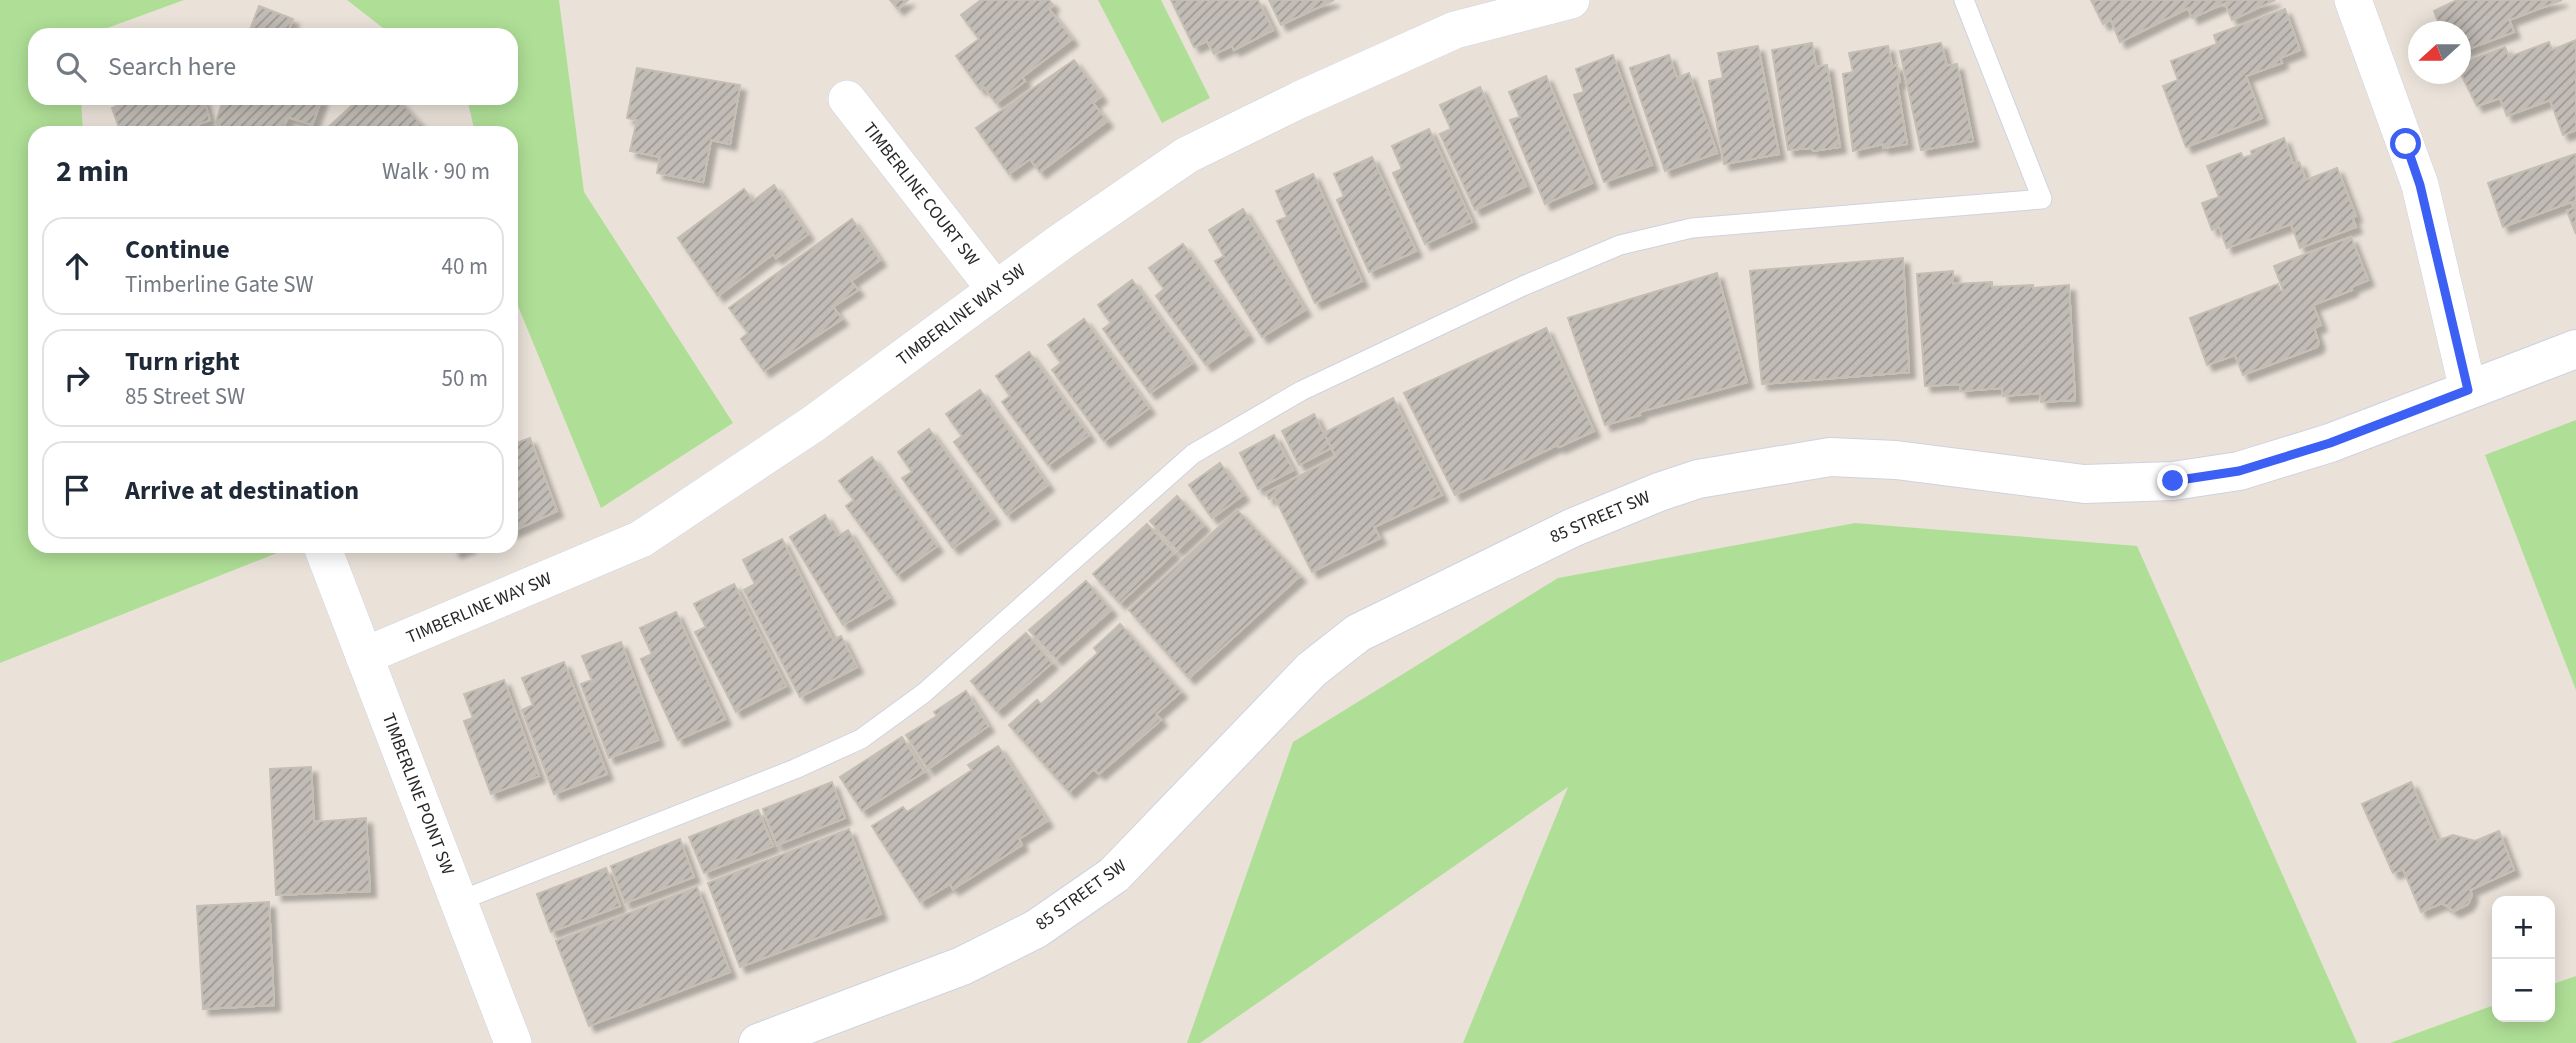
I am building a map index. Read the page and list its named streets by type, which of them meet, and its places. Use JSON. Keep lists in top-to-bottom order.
{
  "streets": {
    "street": [
      "TIMBERLINE COURT SW",
      "TIMBERLINE WAY SW",
      "85 STREET SW",
      "TIMBERLINE POINT SW"
    ]
  },
  "crossings": [
    ["TIMBERLINE COURT SW", "TIMBERLINE WAY SW"],
    ["TIMBERLINE WAY SW", "TIMBERLINE POINT SW"]
  ],
  "north": "left",
  "page": {
    "search": "Search here",
    "heading": ["2 min", "Walk · 90 m"],
    "list": [
      ["Continue", "Timberline Gate SW", "40 m"],
      ["Turn right", "85 Street SW", "50 m"],
      "Arrive at destination"
    ],
    "map_buttons": ["+", "−"]
  }
}
